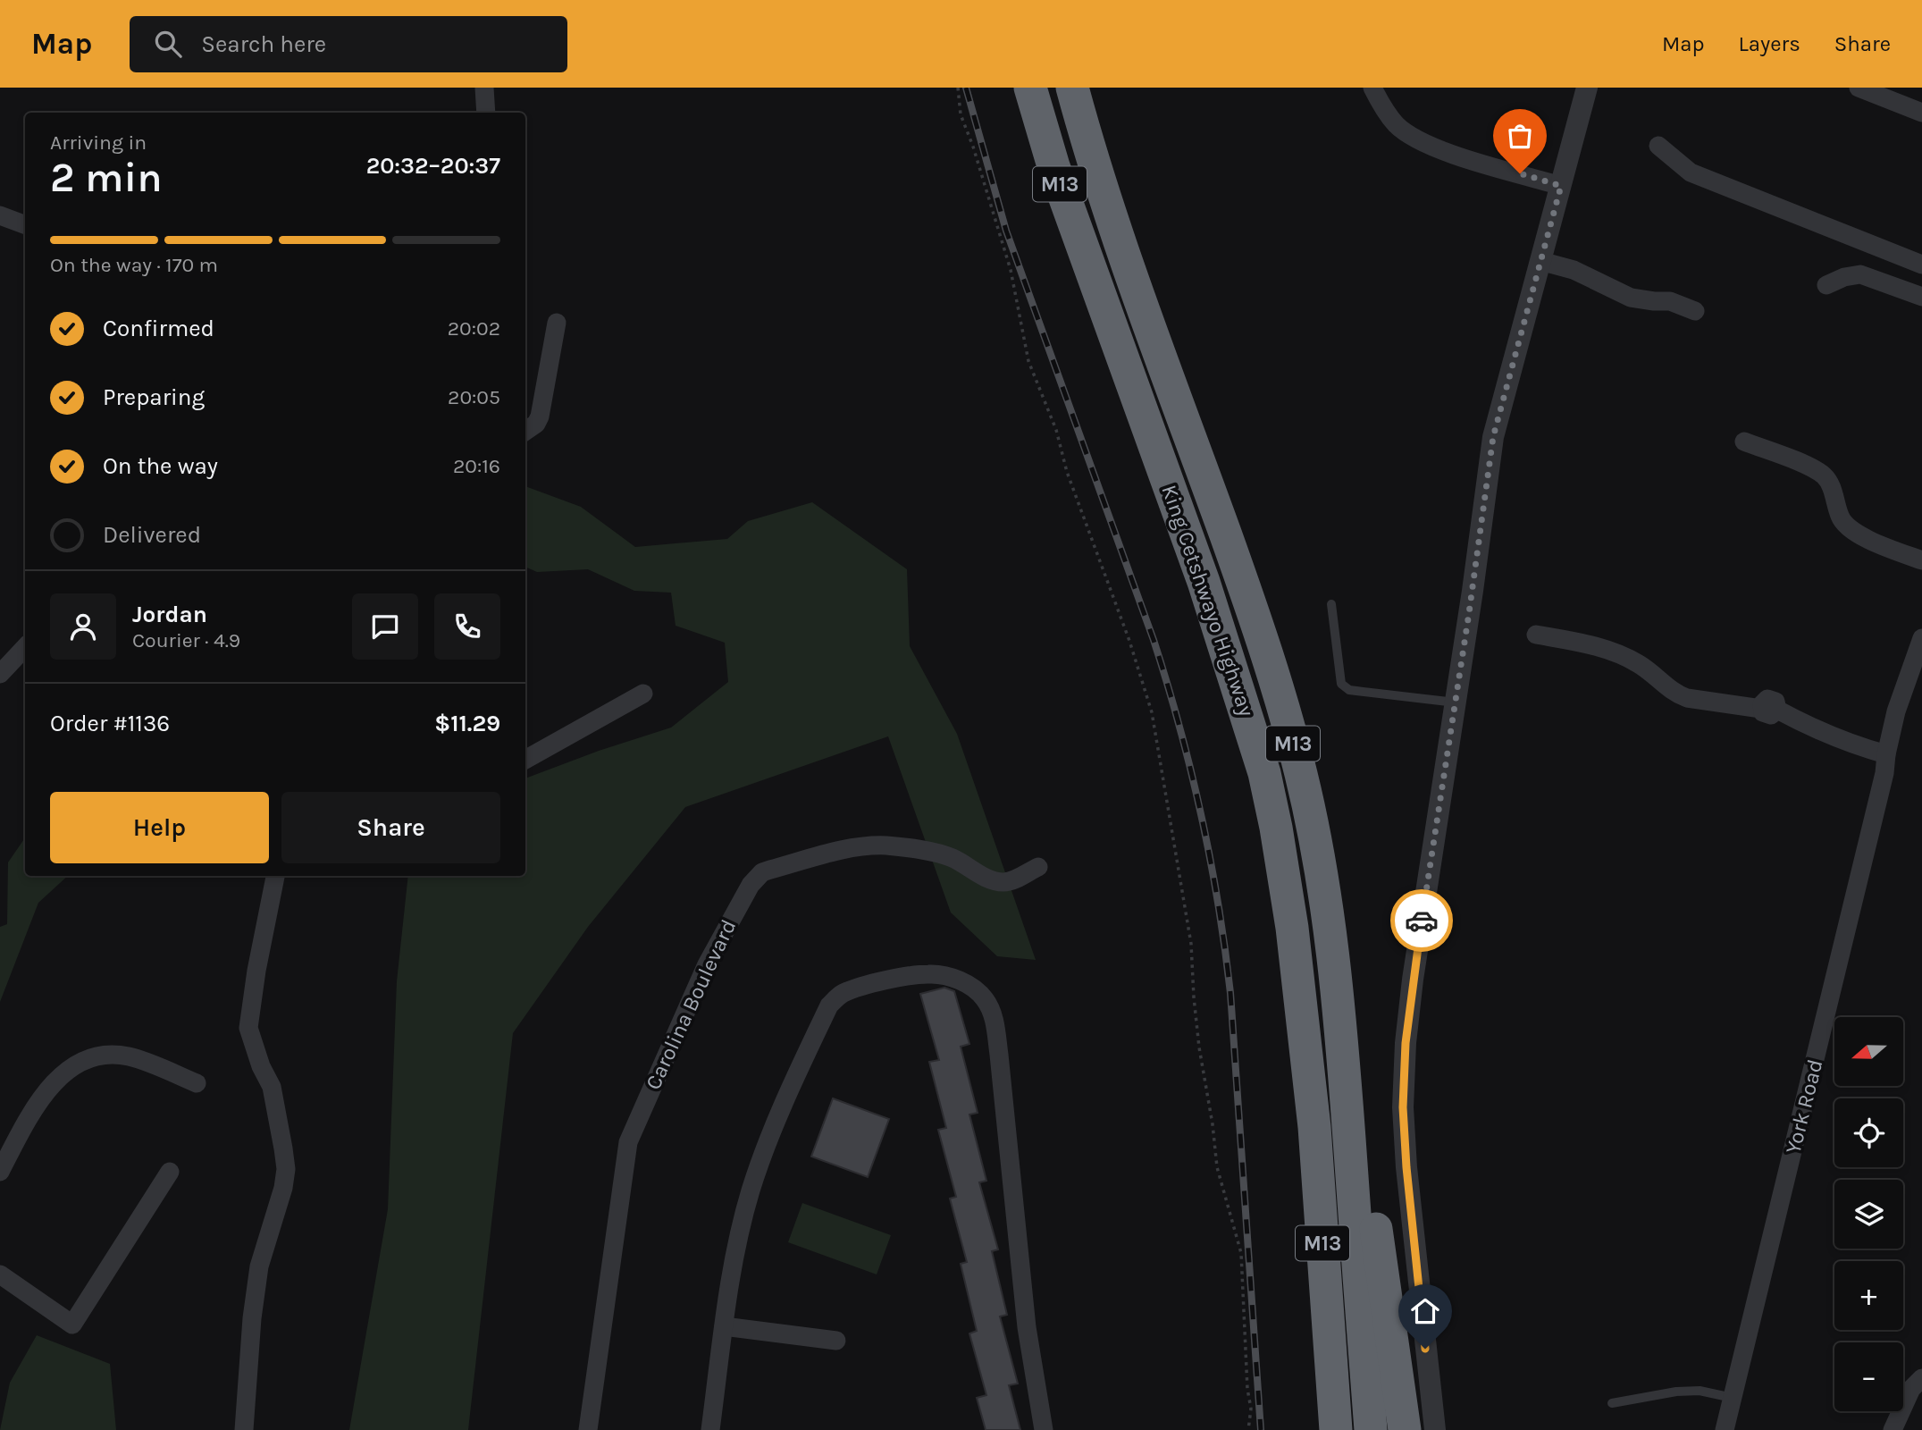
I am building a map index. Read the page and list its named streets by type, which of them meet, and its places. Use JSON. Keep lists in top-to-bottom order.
{
  "streets": {
    "highway": ["M13", "King Cetshwayo Highway"],
    "street": ["Carolina Boulevard", "York Road"]
  },
  "north": "left",
  "page": {
    "header": "Map",
    "search": "Search here",
    "nav": ["Map", "Layers", "Share"],
    "heading": ["2 min", "Arriving in", "20:32–20:37"],
    "panel": [
      "Jordan",
      "Courier · 4.9",
      "Order #1136",
      "$11.29"
    ],
    "bar": "On the way · 170 m",
    "list": [
      ["Confirmed", "20:02"],
      ["Preparing", "20:05"],
      ["On the way", "20:16"],
      "Delivered"
    ],
    "buttons": ["Help", "Share"],
    "map_buttons": ["+", "−"]
  }
}
